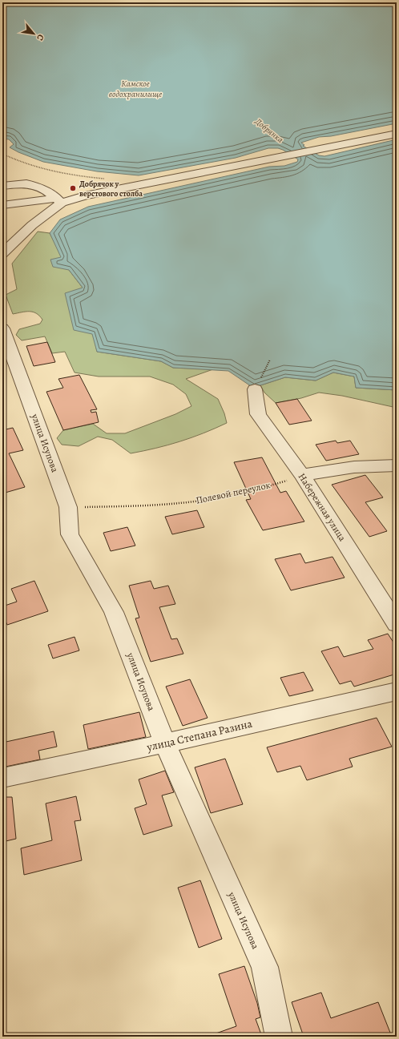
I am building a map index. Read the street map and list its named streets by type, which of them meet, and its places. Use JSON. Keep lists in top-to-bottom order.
{
  "streets": {
    "street": ["улица Исупова", "Набережная улица", "улица Степана Разина"],
    "path": ["Полевой переулок"]
  },
  "crossings": [
    ["улица Исупова", "Полевой переулок"],
    ["улица Исупова", "улица Степана Разина"],
    ["Полевой переулок", "Набережная улица"]
  ],
  "water": ["Камское водохранилище", "Добрянка"],
  "places": ["Добрячок у верстового столба"],
  "north": "bottom right"
}
